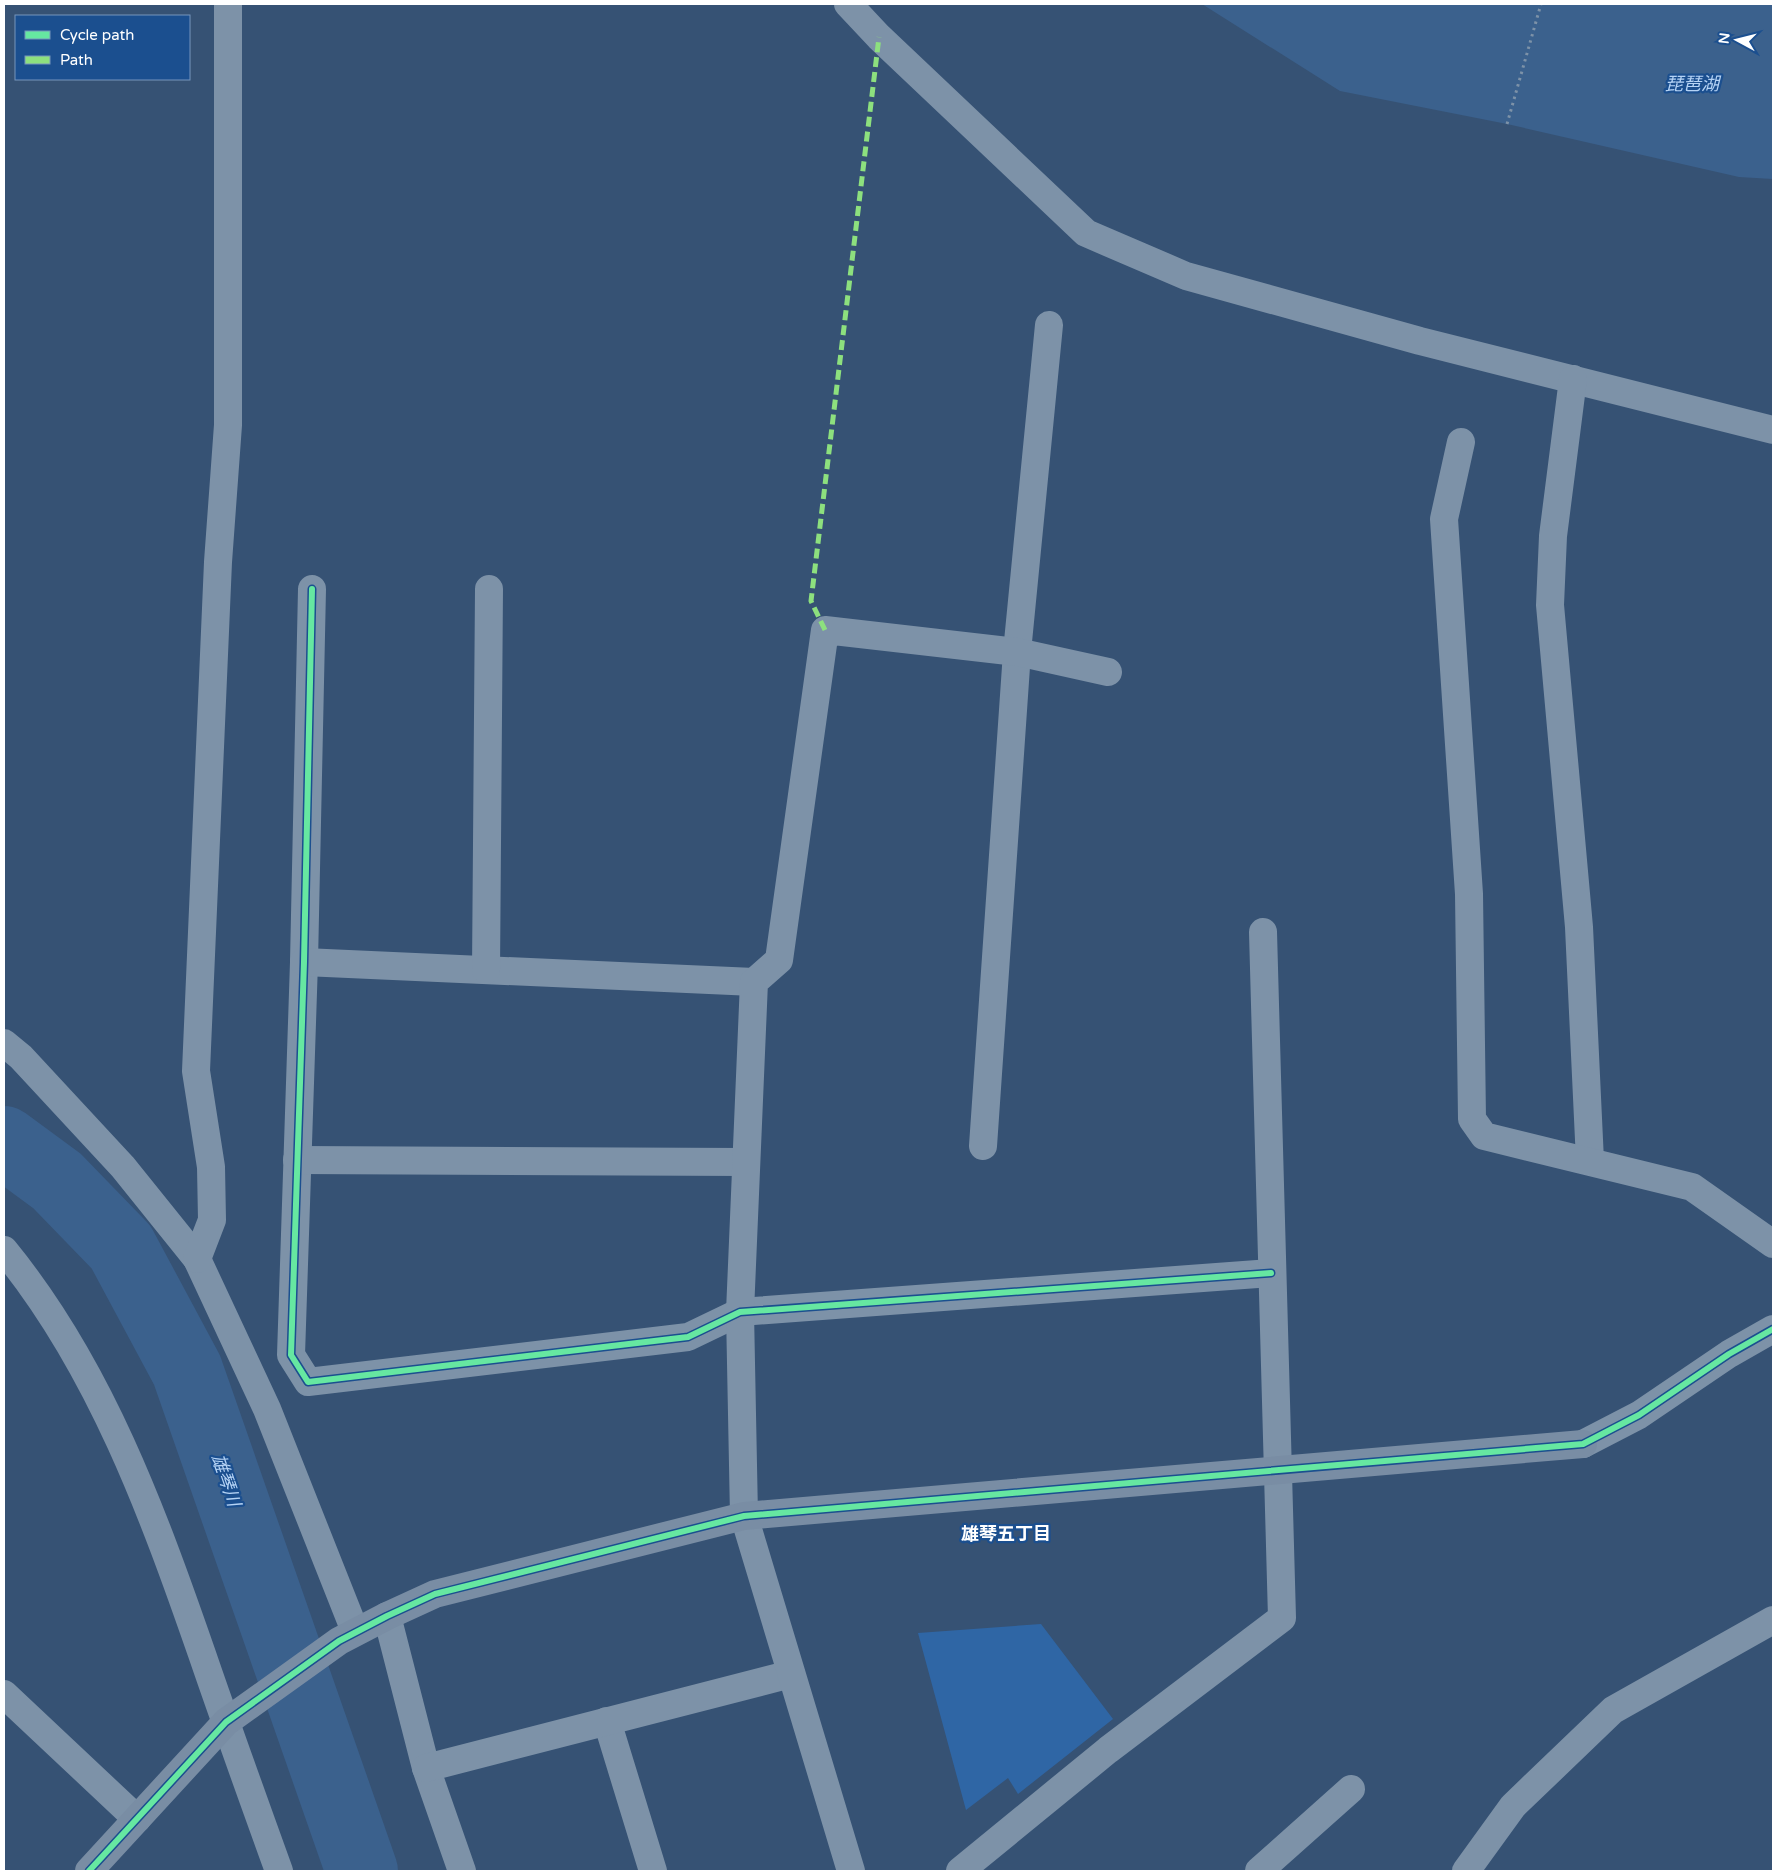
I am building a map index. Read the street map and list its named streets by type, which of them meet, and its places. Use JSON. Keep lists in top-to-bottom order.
{
  "districts": ["雄琴五丁目"],
  "water": ["琵琶湖", "雄琴川"],
  "legend": ["Cycle path", "Path"],
  "north": "left"
}
